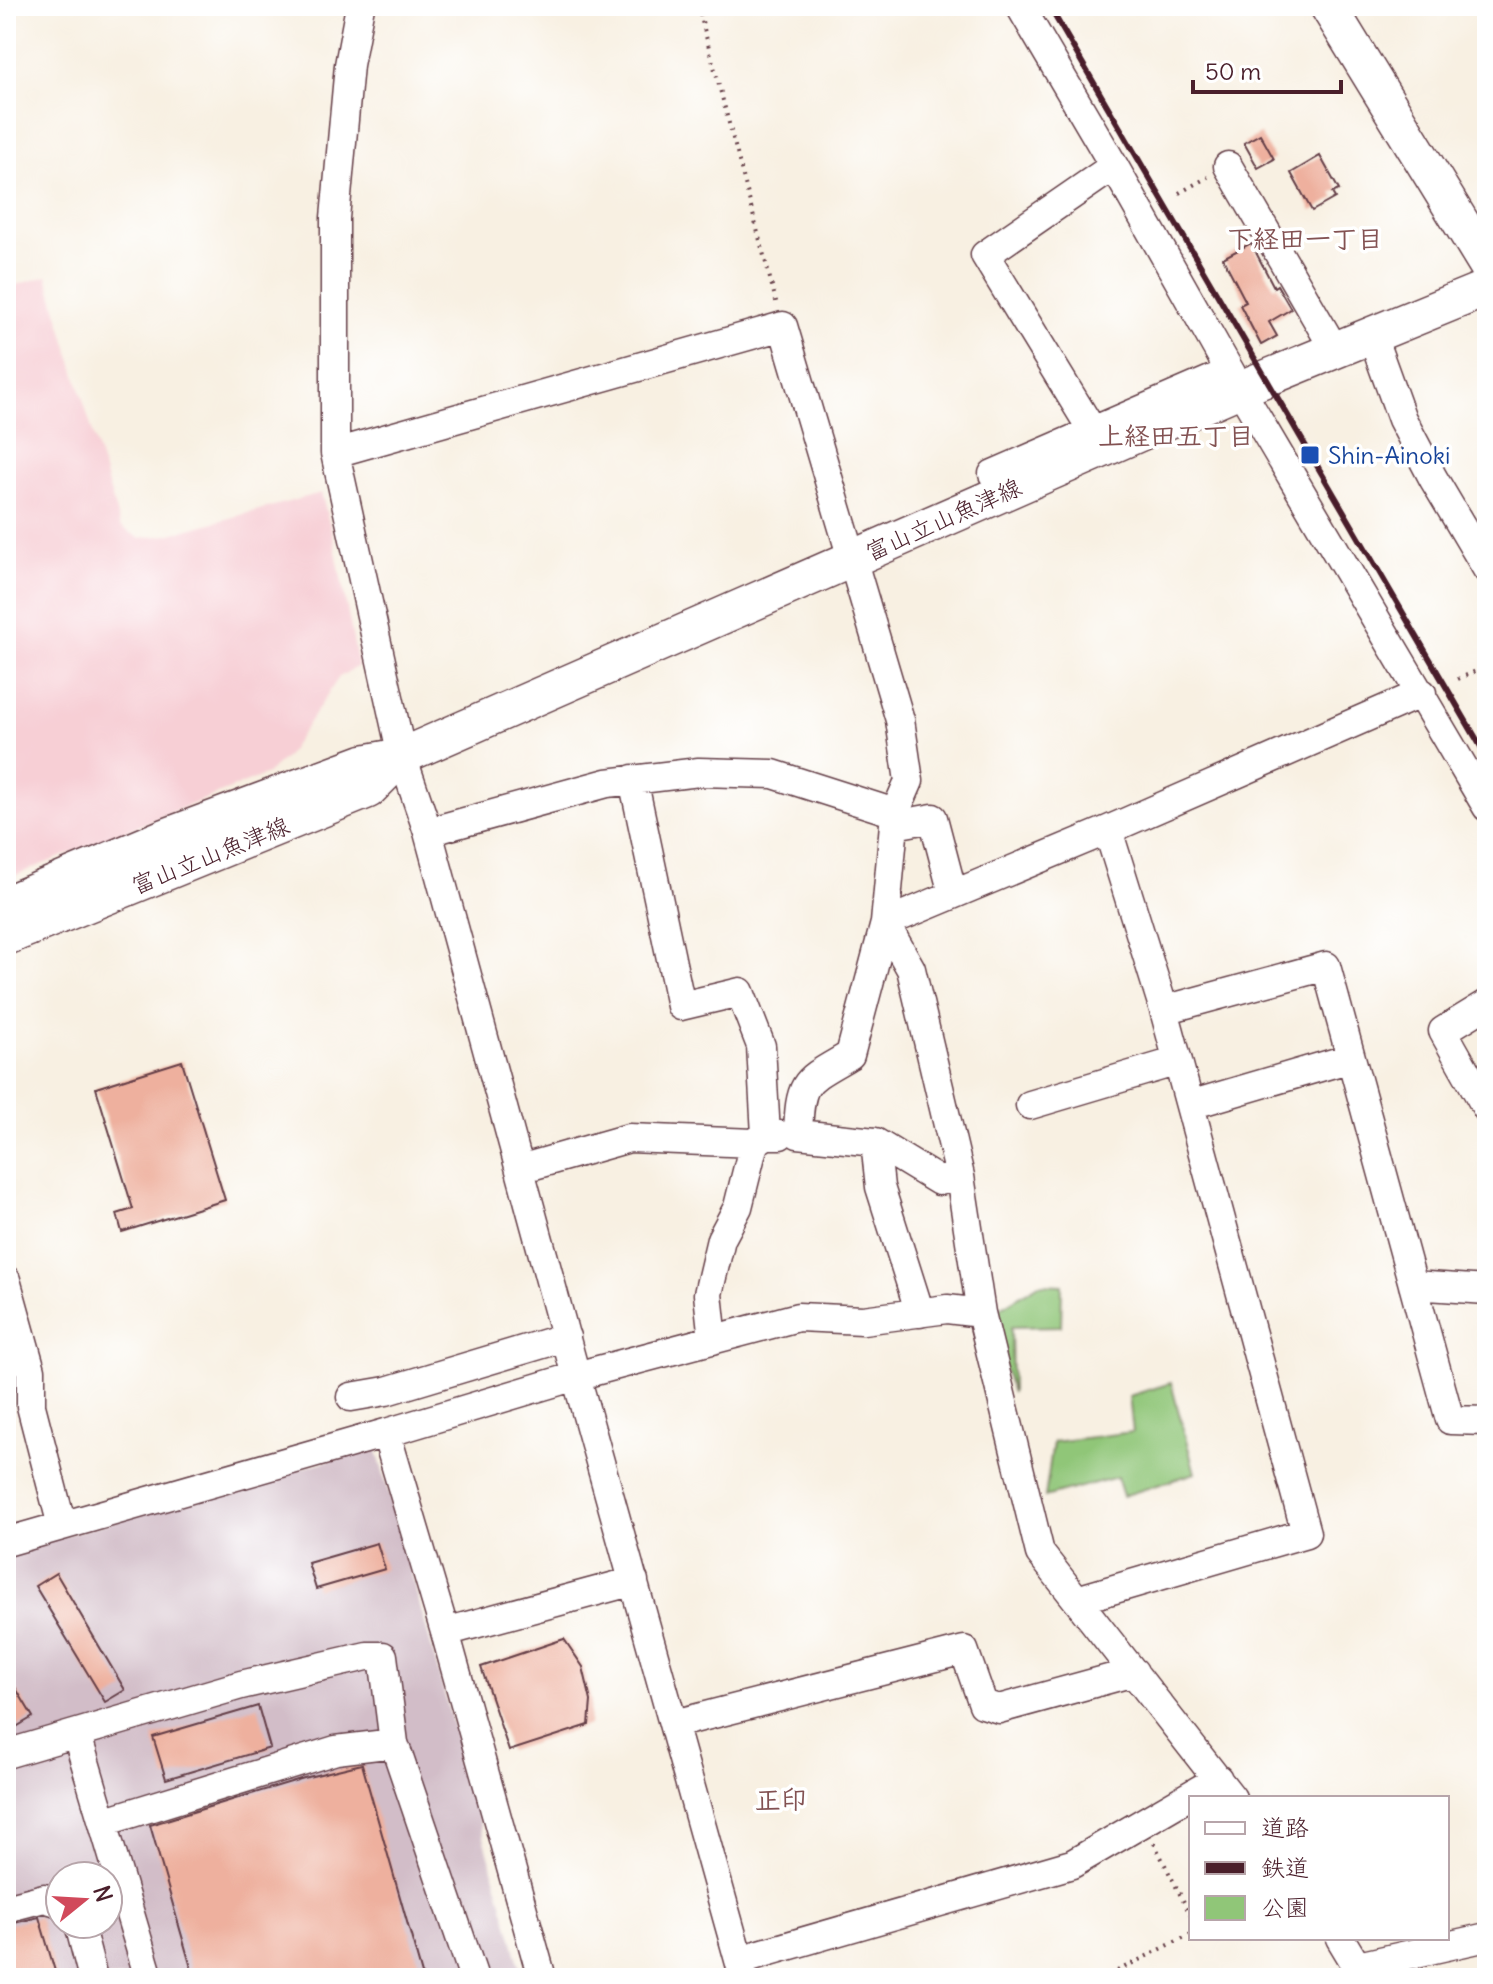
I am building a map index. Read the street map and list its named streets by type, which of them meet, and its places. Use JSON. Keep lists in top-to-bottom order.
{
  "streets": {
    "main road": ["富山立山魚津線"]
  },
  "districts": ["下経田一丁目", "上経田五丁目", "正印"],
  "places": {
    "transit": ["Shin-Ainoki"]
  },
  "legend": ["道路", "鉄道", "公園"],
  "scale_bar": "50 m",
  "north": "right"
}
